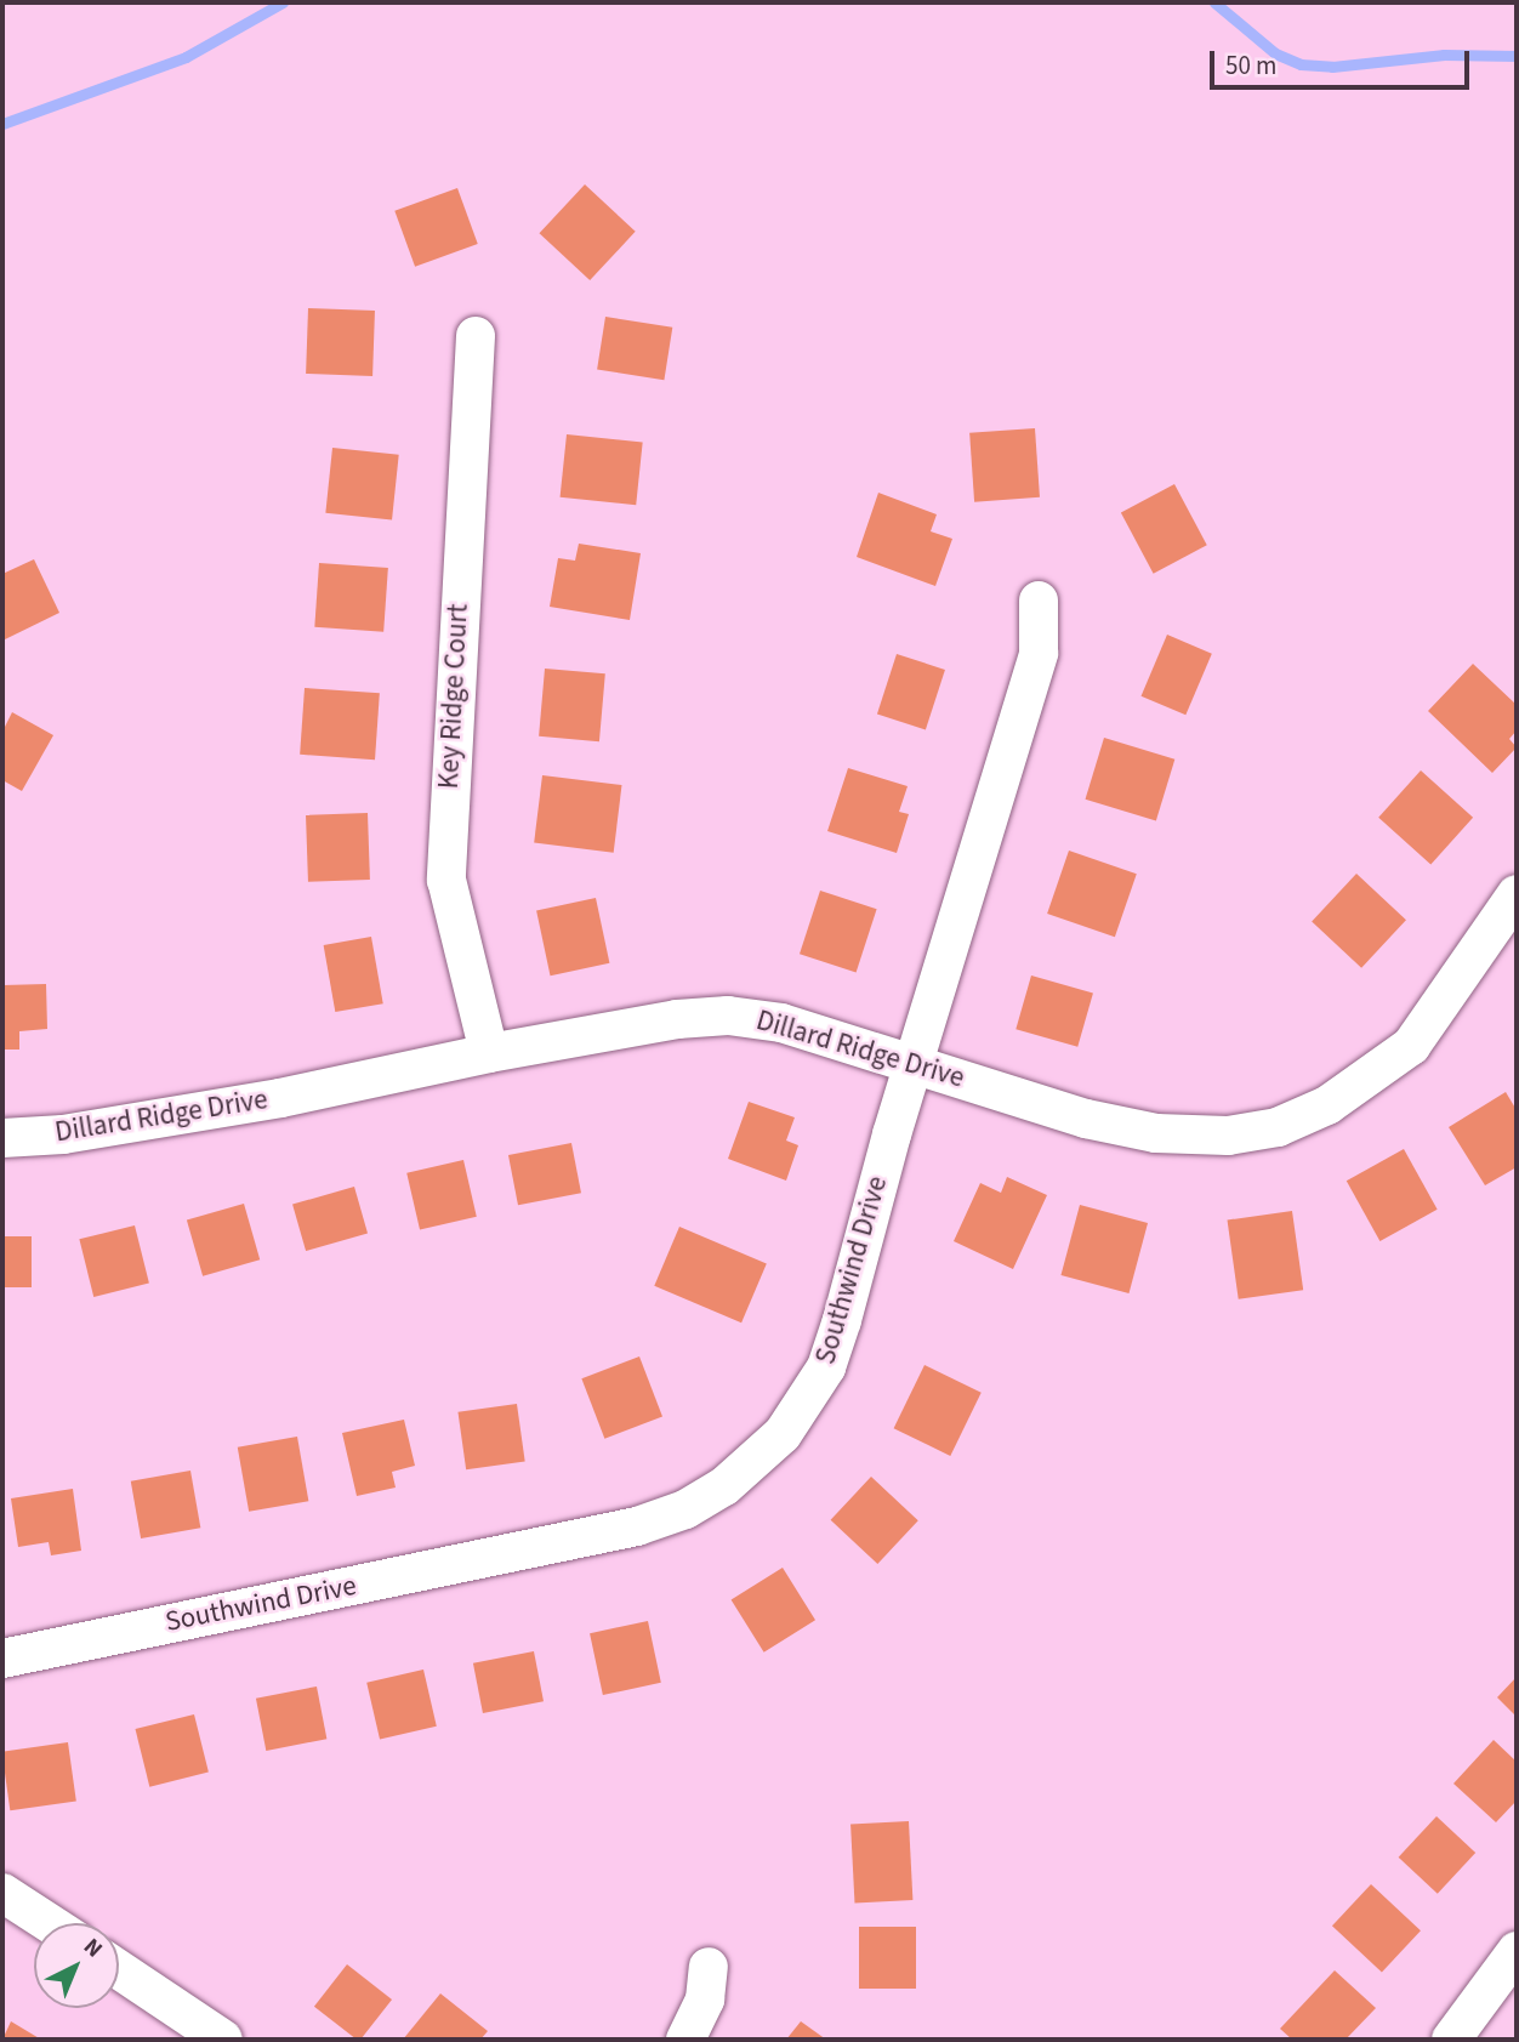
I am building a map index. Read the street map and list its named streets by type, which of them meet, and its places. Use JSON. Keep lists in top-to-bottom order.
{
  "streets": {
    "street": ["Key Ridge Court", "Dillard Ridge Drive", "Southwind Drive"]
  },
  "crossings": [
    ["Key Ridge Court", "Dillard Ridge Drive"],
    ["Dillard Ridge Drive", "Southwind Drive"]
  ],
  "scale_bar": "50 m",
  "north": "top right"
}
